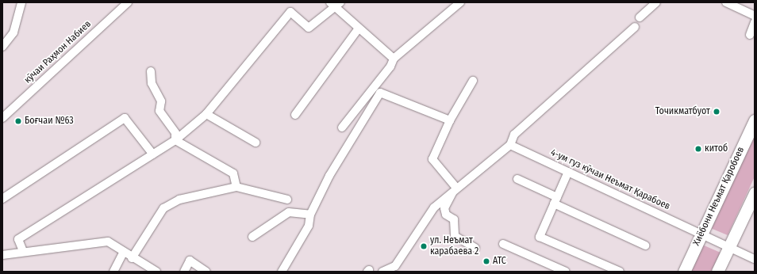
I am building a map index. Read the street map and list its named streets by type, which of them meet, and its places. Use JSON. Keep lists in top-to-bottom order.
{
  "streets": {
    "highway": ["Хиёбони Неъмат Қаробоев"],
    "street": ["кӯчаи Раҳмон Набиев", "4-ум гуз кӯчаи Неъмат Қарабоев"]
  },
  "crossings": [
    ["4-ум гуз кӯчаи Неъмат Қарабоев", "Хиёбони Неъмат Қаробоев"]
  ],
  "places": [
    "Точикматбуот",
    "Боғчаи №63",
    "китоб",
    "ул. Неъмат карабаева 2",
    "АТС"
  ]
}
